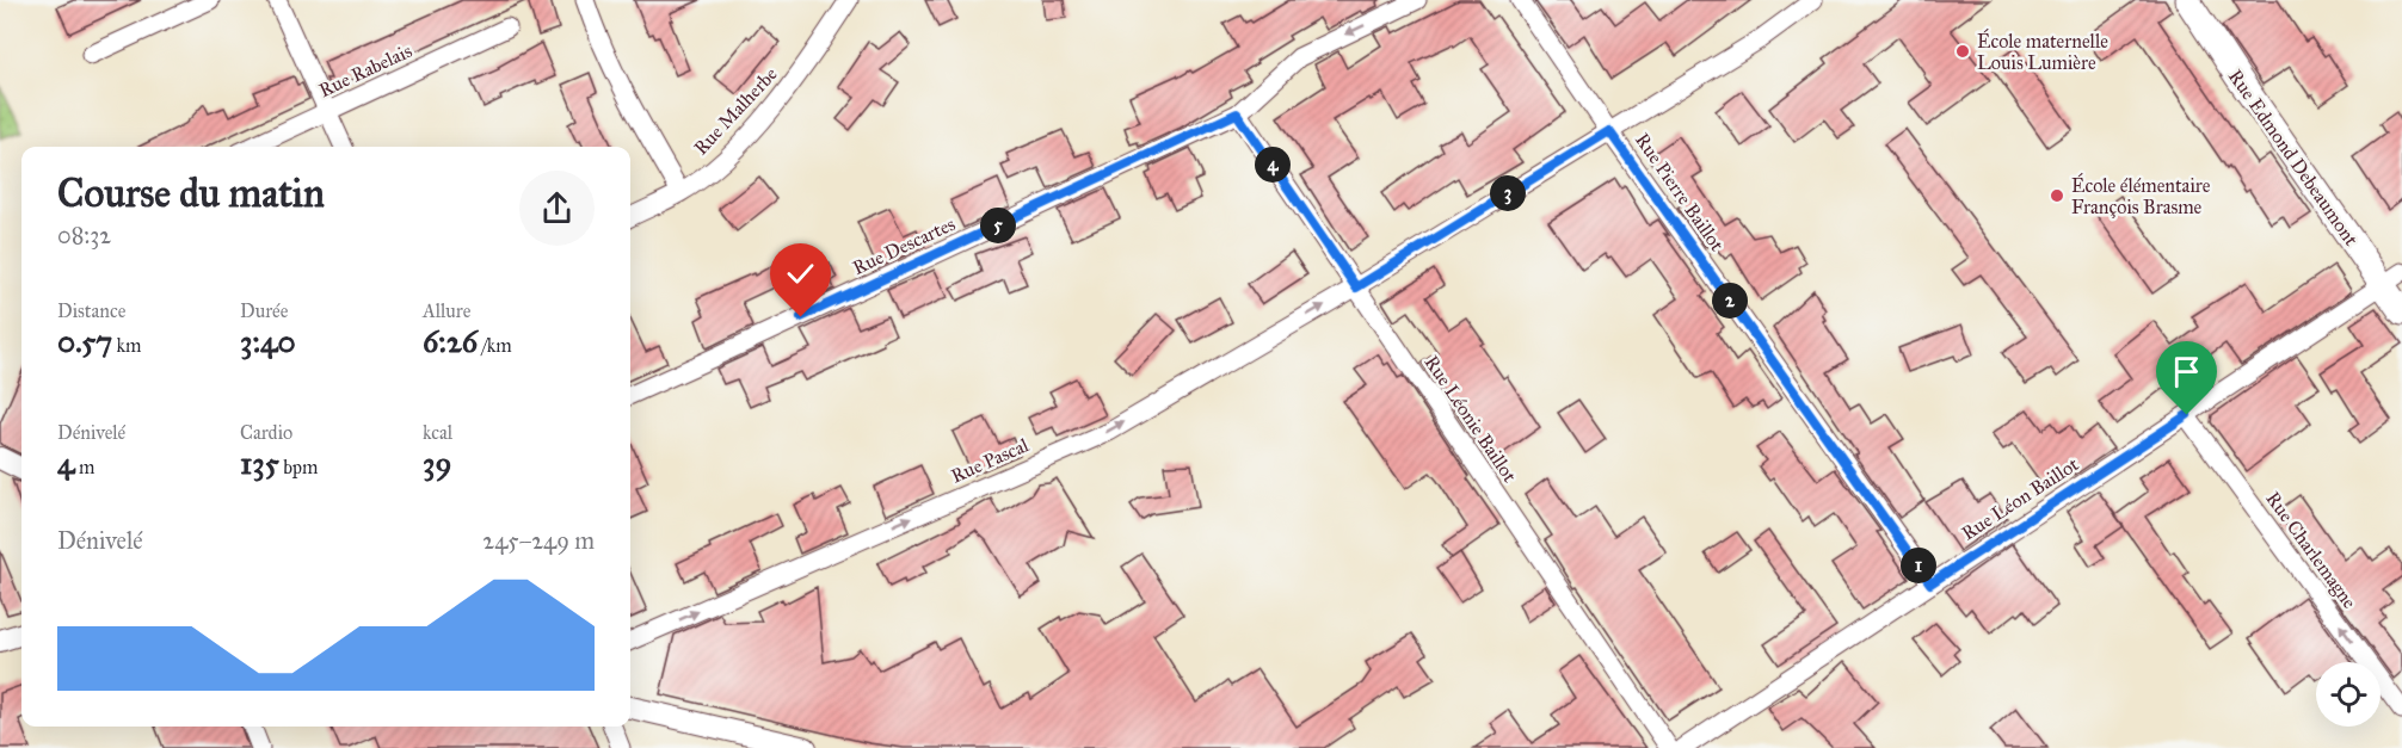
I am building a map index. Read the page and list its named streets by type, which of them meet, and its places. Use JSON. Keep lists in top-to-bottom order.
{
  "streets": {
    "main road": ["Rue Edmond Debeaumont"],
    "street": [
      "Rue Rabelais",
      "Rue Malherbe",
      "Rue Pierre Baillot",
      "Rue Descartes",
      "Rue Léonie Baillot",
      "Rue Pascal",
      "Rue Léon Baillot",
      "Rue Charlemagne"
    ]
  },
  "crossings": [
    ["Rue Edmond Debeaumont", "Rue Léon Baillot"],
    ["Rue Pierre Baillot", "Rue Pascal"],
    ["Rue Pierre Baillot", "Rue Léon Baillot"],
    ["Rue Descartes", "Rue Léonie Baillot"],
    ["Rue Léonie Baillot", "Rue Pascal"],
    ["Rue Léon Baillot", "Rue Charlemagne"]
  ],
  "one_way": ["Rue Pascal", "Rue Charlemagne"],
  "places": ["École maternelle Louis Lumière", "École élémentaire François Brasme"],
  "page": {
    "pins": [
      "4",
      "3",
      "5",
      "2",
      "1"
    ],
    "heading": ["Course du matin", "08:32"],
    "stats": [
      ["Distance", "0.57 km"],
      ["Durée", "3:40"],
      ["Allure", "6:26 /km"],
      ["Dénivelé", "4 m"],
      ["Cardio", "135 bpm"],
      ["kcal", "39"]
    ],
    "chart": ["Dénivelé", "245–249 m"]
  }
}
